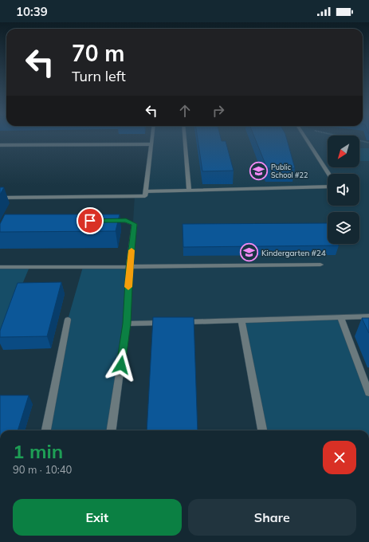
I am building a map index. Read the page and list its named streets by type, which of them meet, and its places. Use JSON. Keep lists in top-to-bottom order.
{
  "places": {
    "school or university": ["Public School #22", "Kindergarten #24"]
  },
  "north": "bottom left",
  "page": {
    "status": "10:39",
    "turn": ["70 m", "Turn left"],
    "heading": ["1 min", "90 m · 10:40"],
    "buttons": ["Exit", "Share"]
  }
}
